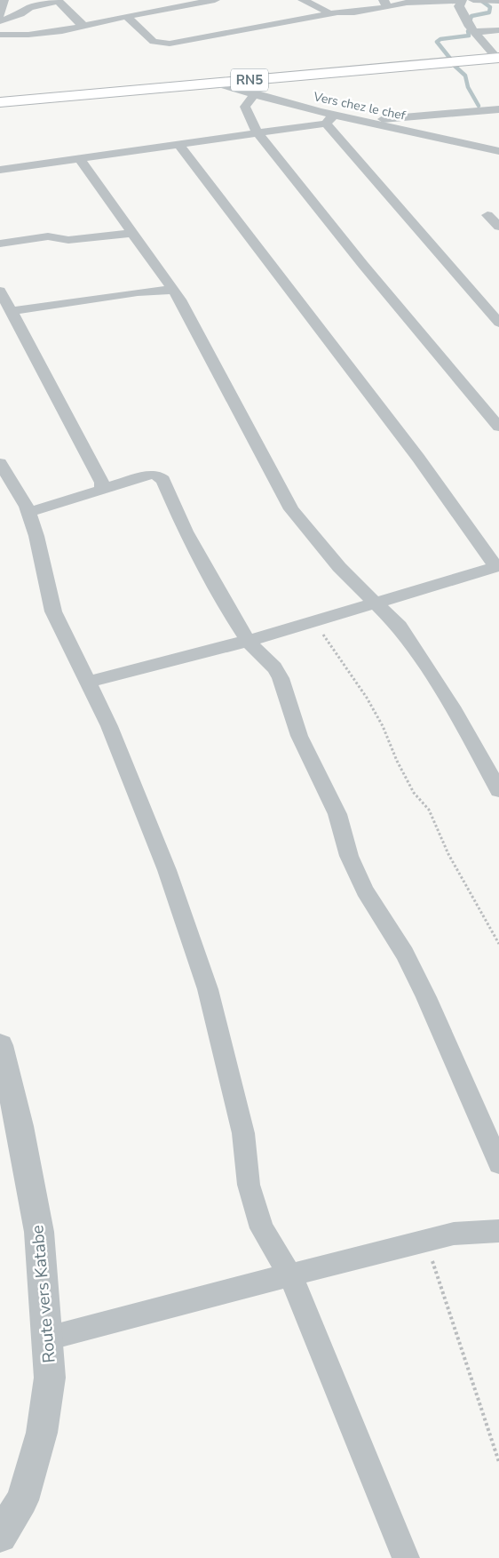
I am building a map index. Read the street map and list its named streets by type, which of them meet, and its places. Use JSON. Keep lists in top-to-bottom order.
{
  "streets": {
    "highway": ["RN5"],
    "street": ["Vers chez le chef", "Route vers Katabe"]
  },
  "crossings": [
    ["RN5", "Vers chez le chef"]
  ]
}
